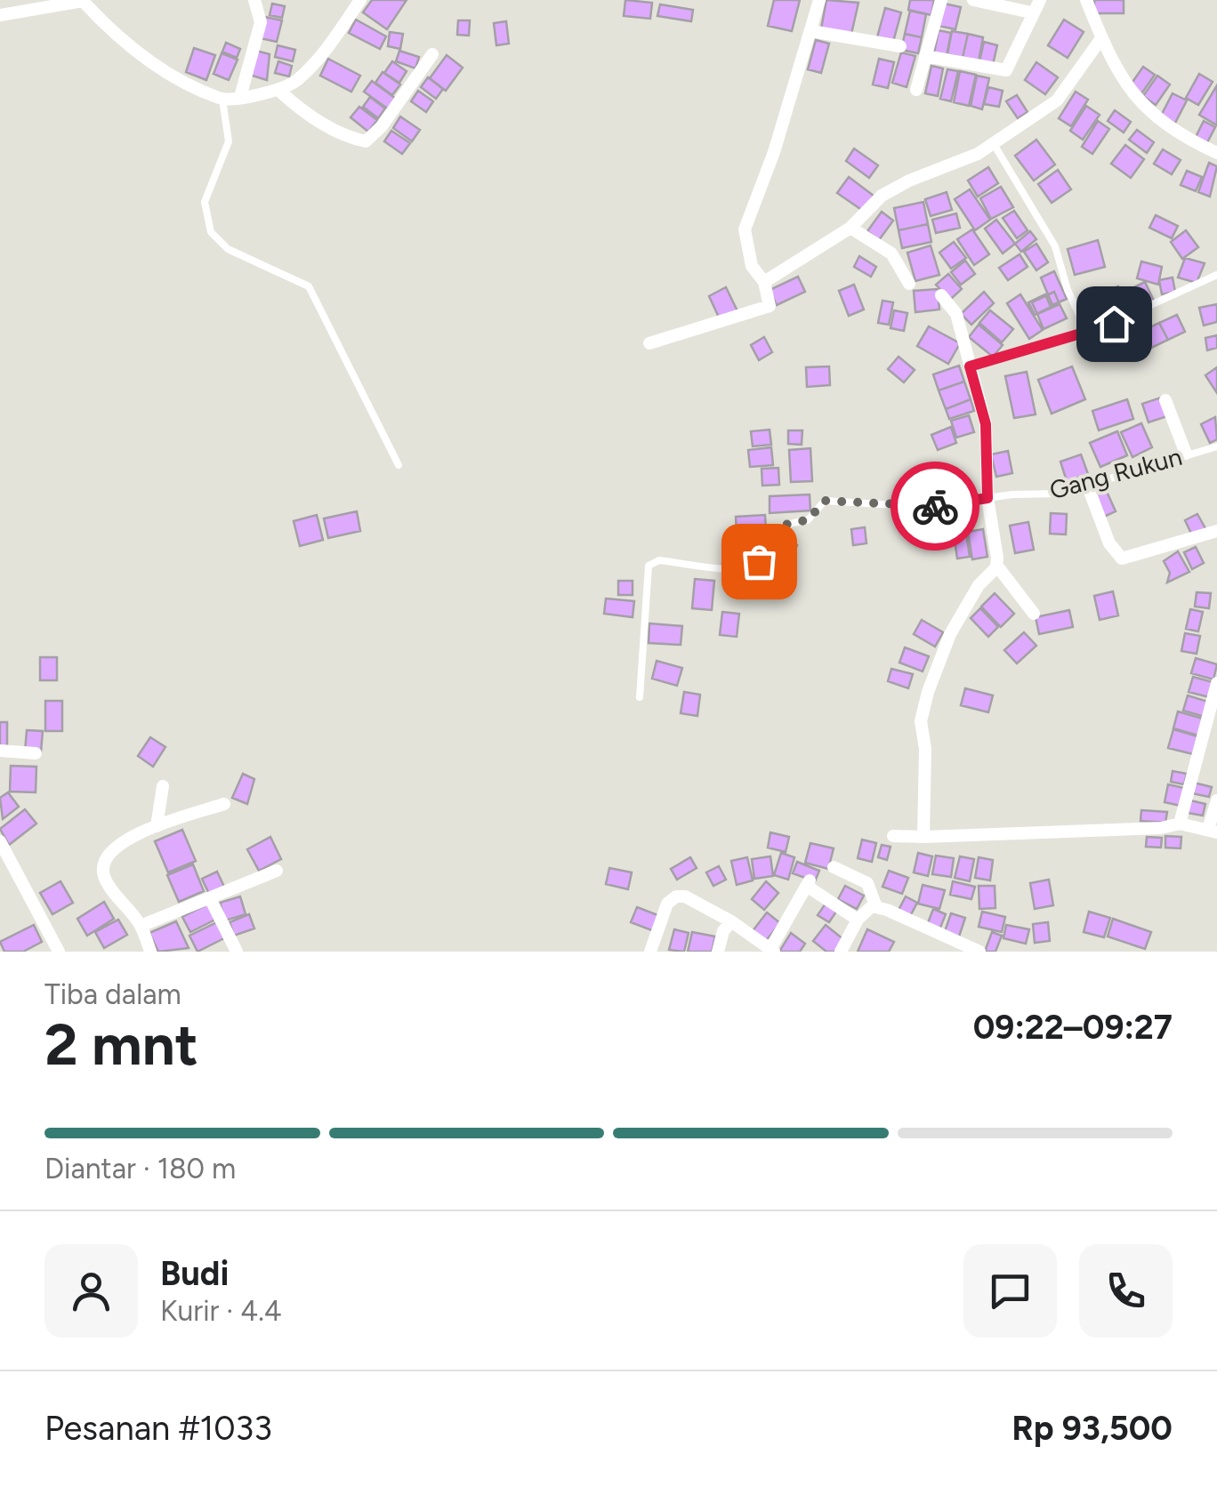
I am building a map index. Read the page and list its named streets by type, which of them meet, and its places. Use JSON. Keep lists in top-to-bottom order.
{
  "streets": {
    "lane": ["Gang Rukun"]
  },
  "page": {
    "heading": ["2 mnt", "Tiba dalam", "09:22–09:27"],
    "panel": [
      "Budi",
      "Kurir · 4.4",
      "Pesanan #1033",
      "Rp 93,500"
    ],
    "bar": "Diantar · 180 m"
  }
}
